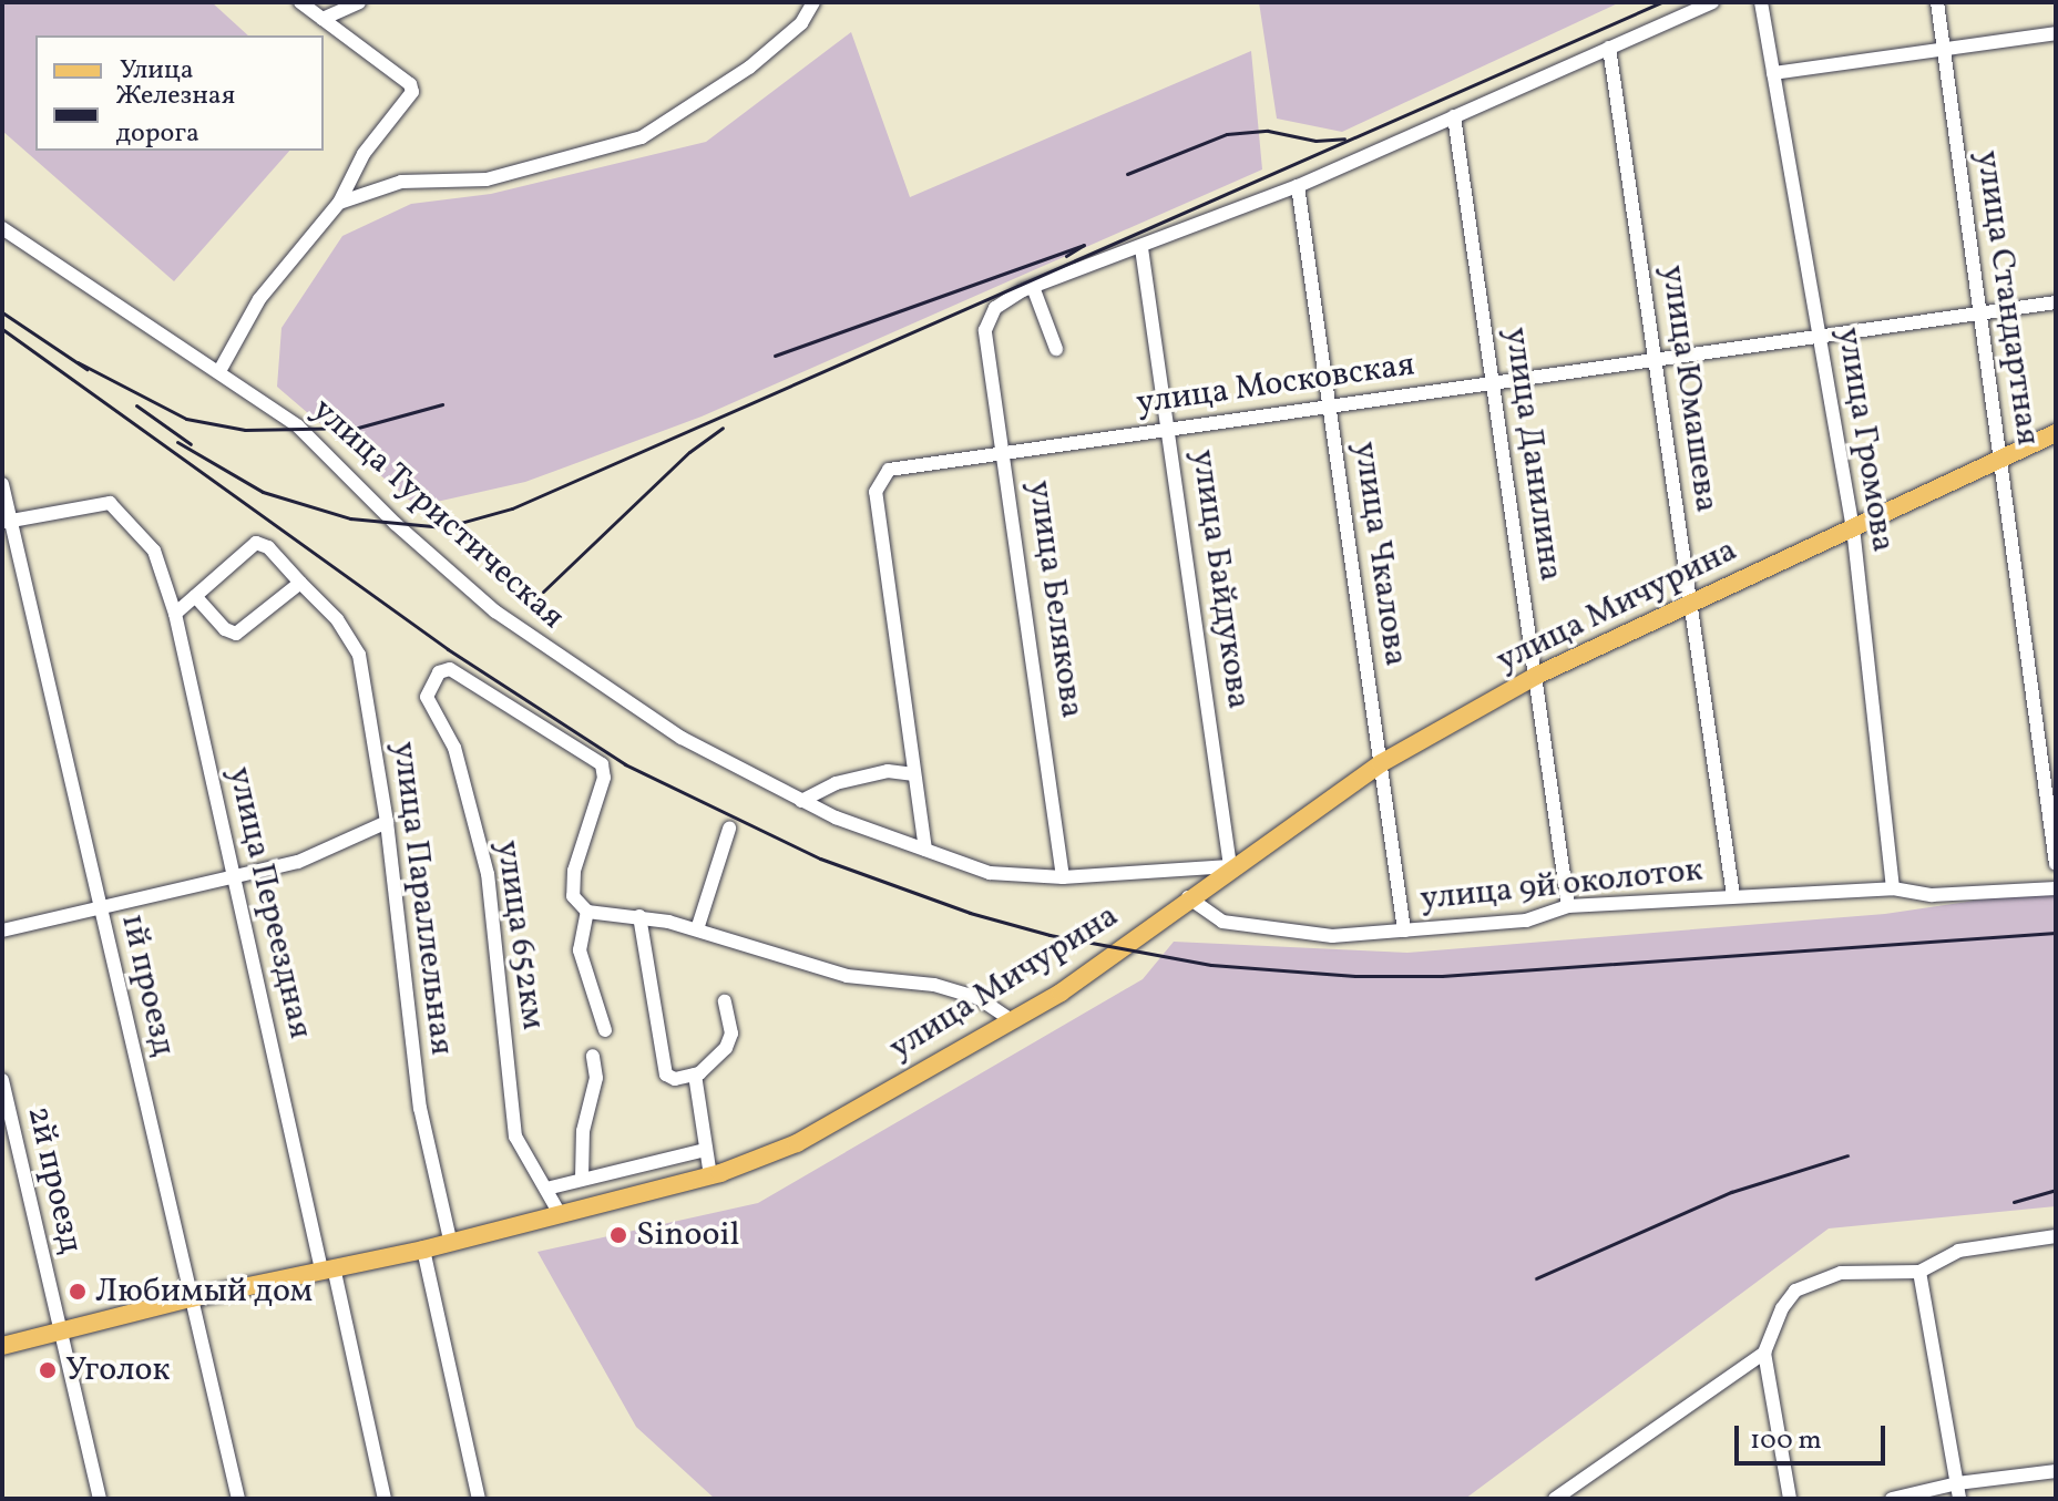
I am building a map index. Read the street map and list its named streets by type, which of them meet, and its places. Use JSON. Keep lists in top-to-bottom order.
{
  "streets": {
    "main road": ["улица Мичурина"],
    "street": [
      "улица Стандартная",
      "улица Московская",
      "улица Юмашева",
      "улица Громова",
      "улица Данилина",
      "улица Туристическая",
      "улица Чкалова",
      "улица Байдукова",
      "улица Белякова",
      "улица 9й околоток",
      "улица Параллельная",
      "улица Переездная",
      "улица 652км",
      "1й проезд",
      "2й проезд"
    ]
  },
  "crossings": [
    ["улица Стандартная", "улица Московская"],
    ["улица Стандартная", "улица Мичурина"],
    ["улица Московская", "улица Юмашева"],
    ["улица Московская", "улица Громова"],
    ["улица Московская", "улица Данилина"],
    ["улица Московская", "улица Туристическая"],
    ["улица Московская", "улица Чкалова"],
    ["улица Московская", "улица Байдукова"],
    ["улица Московская", "улица Белякова"],
    ["улица Юмашева", "улица Мичурина"],
    ["улица Юмашева", "улица 9й околоток"],
    ["улица Громова", "улица Мичурина"],
    ["улица Громова", "улица 9й околоток"],
    ["улица Данилина", "улица Мичурина"],
    ["улица Данилина", "улица 9й околоток"],
    ["улица Туристическая", "улица Байдукова"],
    ["улица Туристическая", "улица Белякова"],
    ["улица Туристическая", "улица Мичурина"],
    ["улица Чкалова", "улица Мичурина"],
    ["улица Чкалова", "улица 9й околоток"],
    ["улица Байдукова", "улица Мичурина"],
    ["улица Мичурина", "улица 9й околоток"],
    ["улица Мичурина", "улица Параллельная"],
    ["улица Мичурина", "улица Переездная"],
    ["улица Мичурина", "улица 652км"],
    ["улица Мичурина", "1й проезд"],
    ["улица Мичурина", "2й проезд"],
    ["улица Переездная", "1й проезд"]
  ],
  "places": ["Sinooil", "Любимый дом", "Уголок"],
  "legend": ["Улица", "Железная дорога"],
  "scale_bar": "100 m"
}
